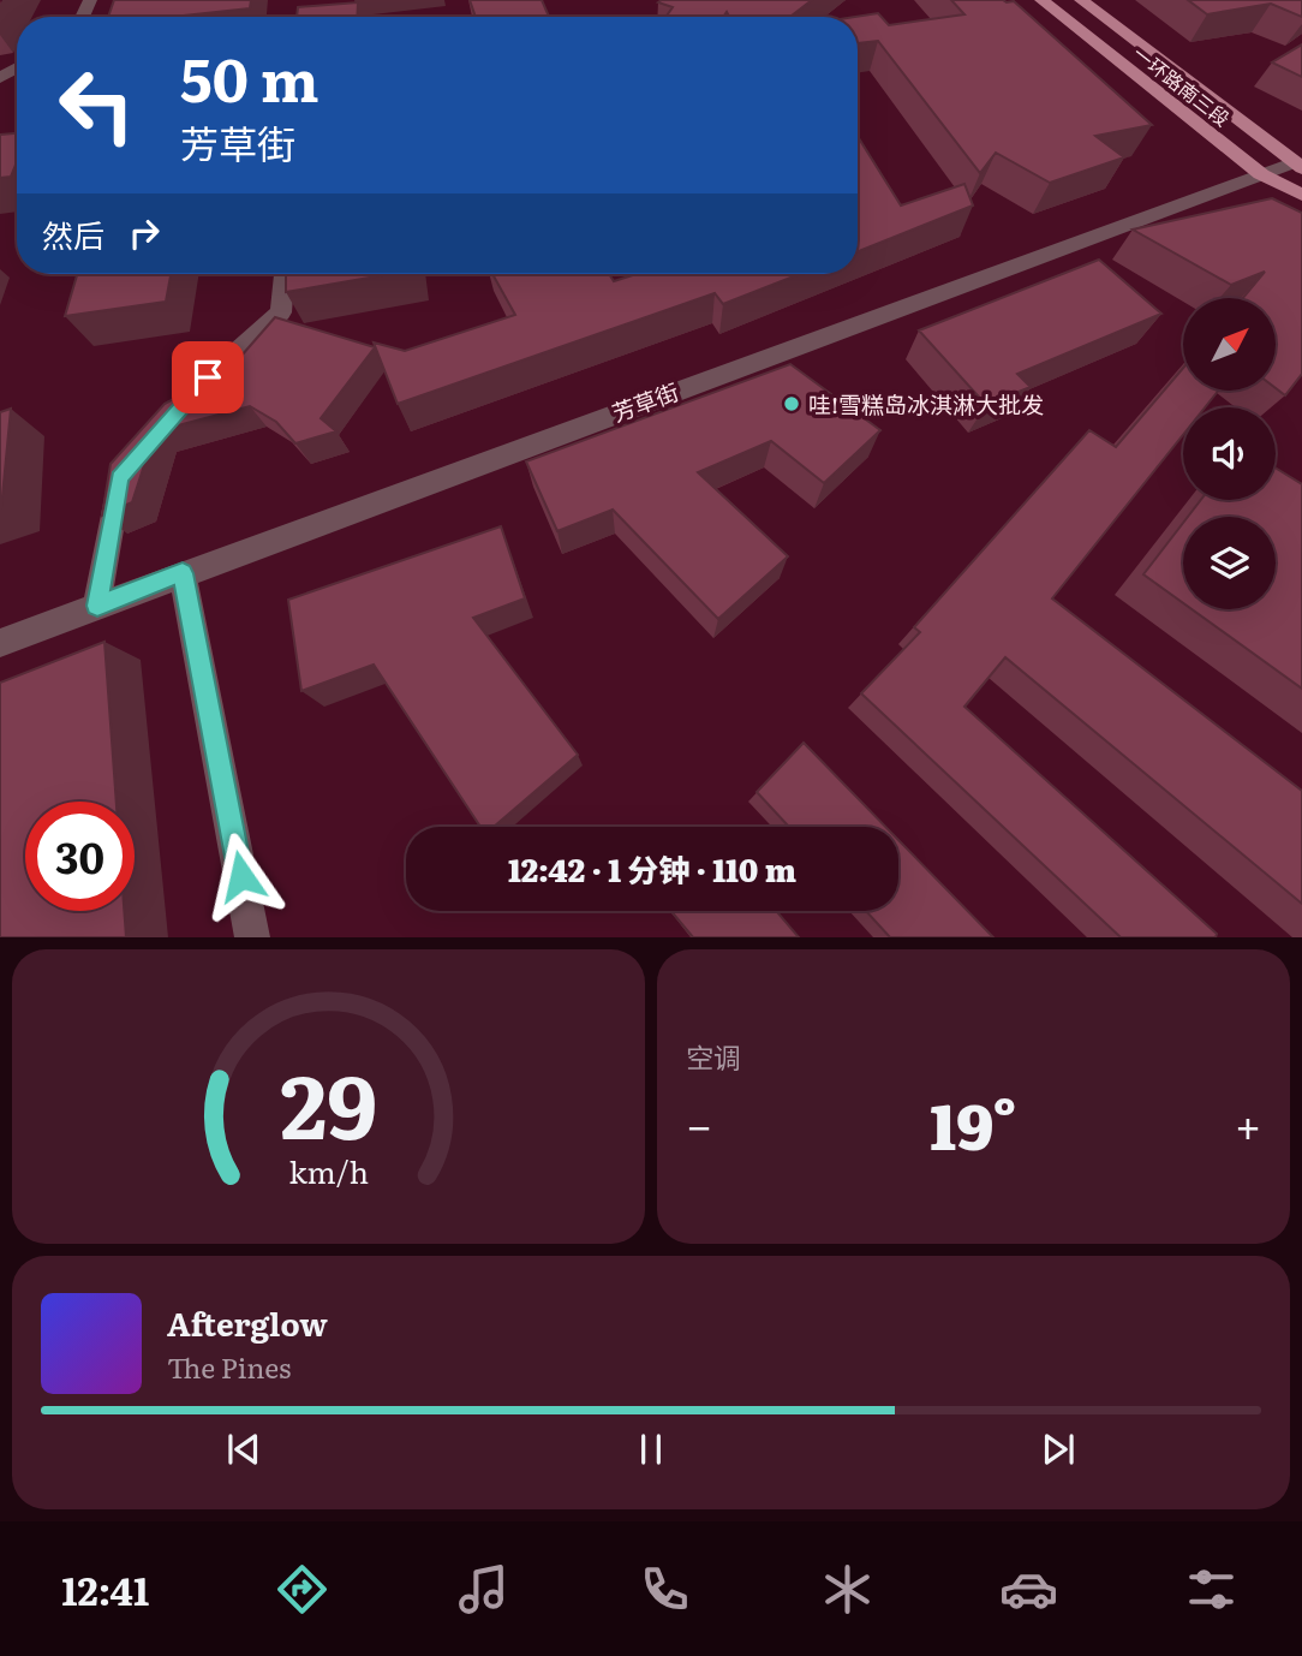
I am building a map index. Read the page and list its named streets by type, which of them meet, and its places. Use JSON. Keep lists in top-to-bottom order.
{
  "streets": {
    "main road": ["一环路南三段"],
    "street": ["芳草街"]
  },
  "crossings": [
    ["一环路南三段", "芳草街"]
  ],
  "places": ["哇!雪糕岛冰淇淋大批发"],
  "north": "top right",
  "page": {
    "turn": ["50 m", "芳草街"],
    "then": "然后",
    "limit": "30",
    "trip": "12:42 · 1 分钟 · 110 m",
    "tile": "空调",
    "heat": ["−", "19°", "+"],
    "song": ["Afterglow", "The Pines"],
    "tabs": "12:41",
    "gauge": ["29", "km/h"]
  }
}
